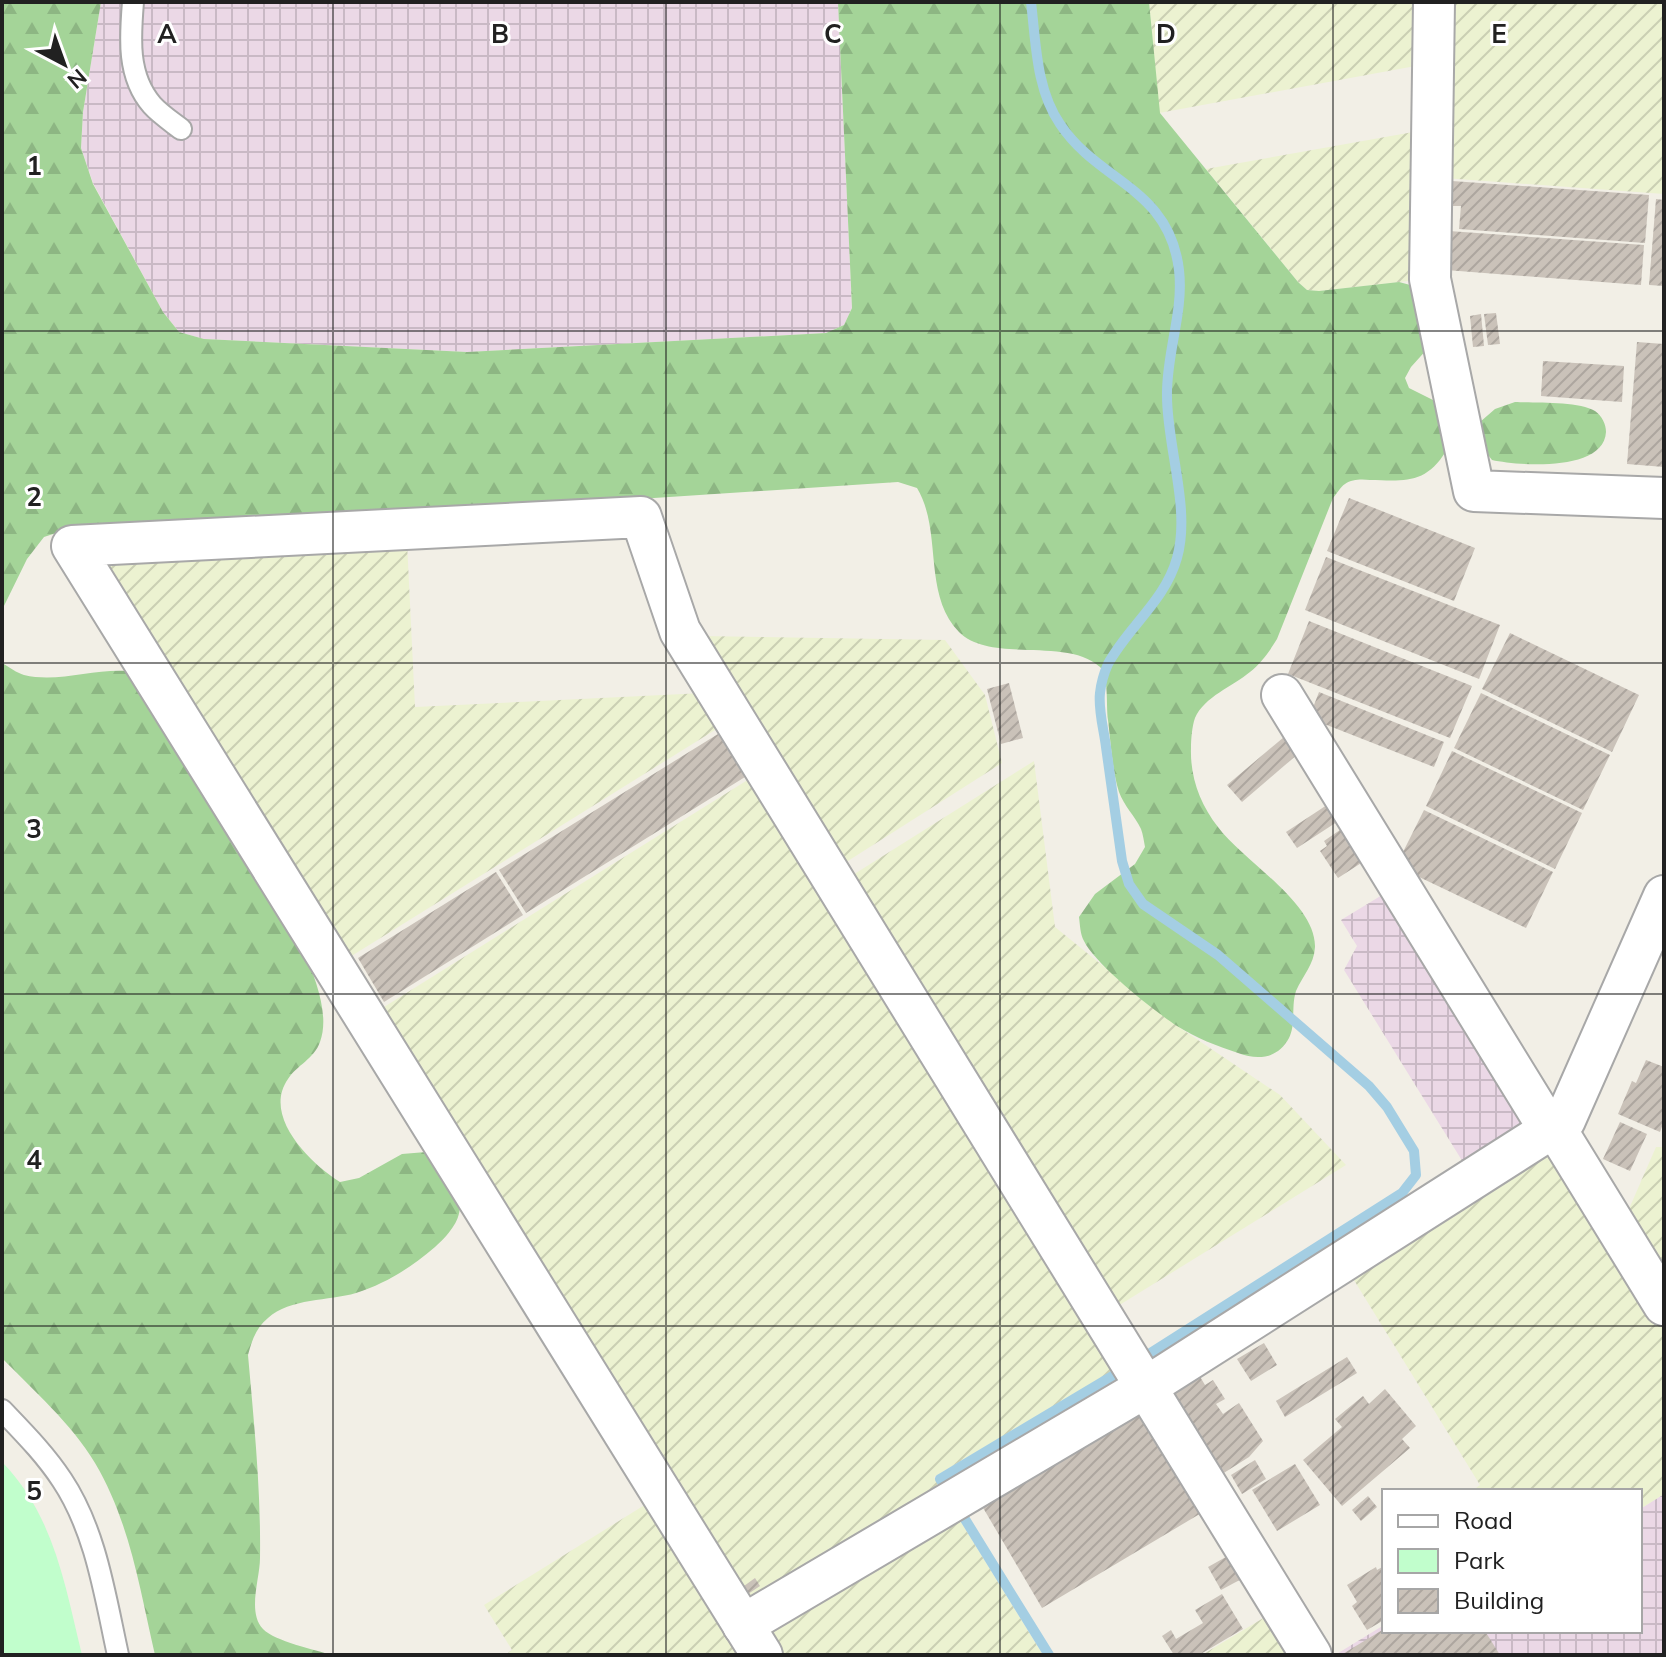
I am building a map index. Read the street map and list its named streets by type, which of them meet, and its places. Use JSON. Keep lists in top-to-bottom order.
{
  "legend": ["Road", "Park", "Building"],
  "north": "bottom right",
  "grid": {
    "columns": [
      "A",
      "B",
      "C",
      "D",
      "E"
    ],
    "rows": [
      "1",
      "2",
      "3",
      "4",
      "5"
    ]
  }
}
